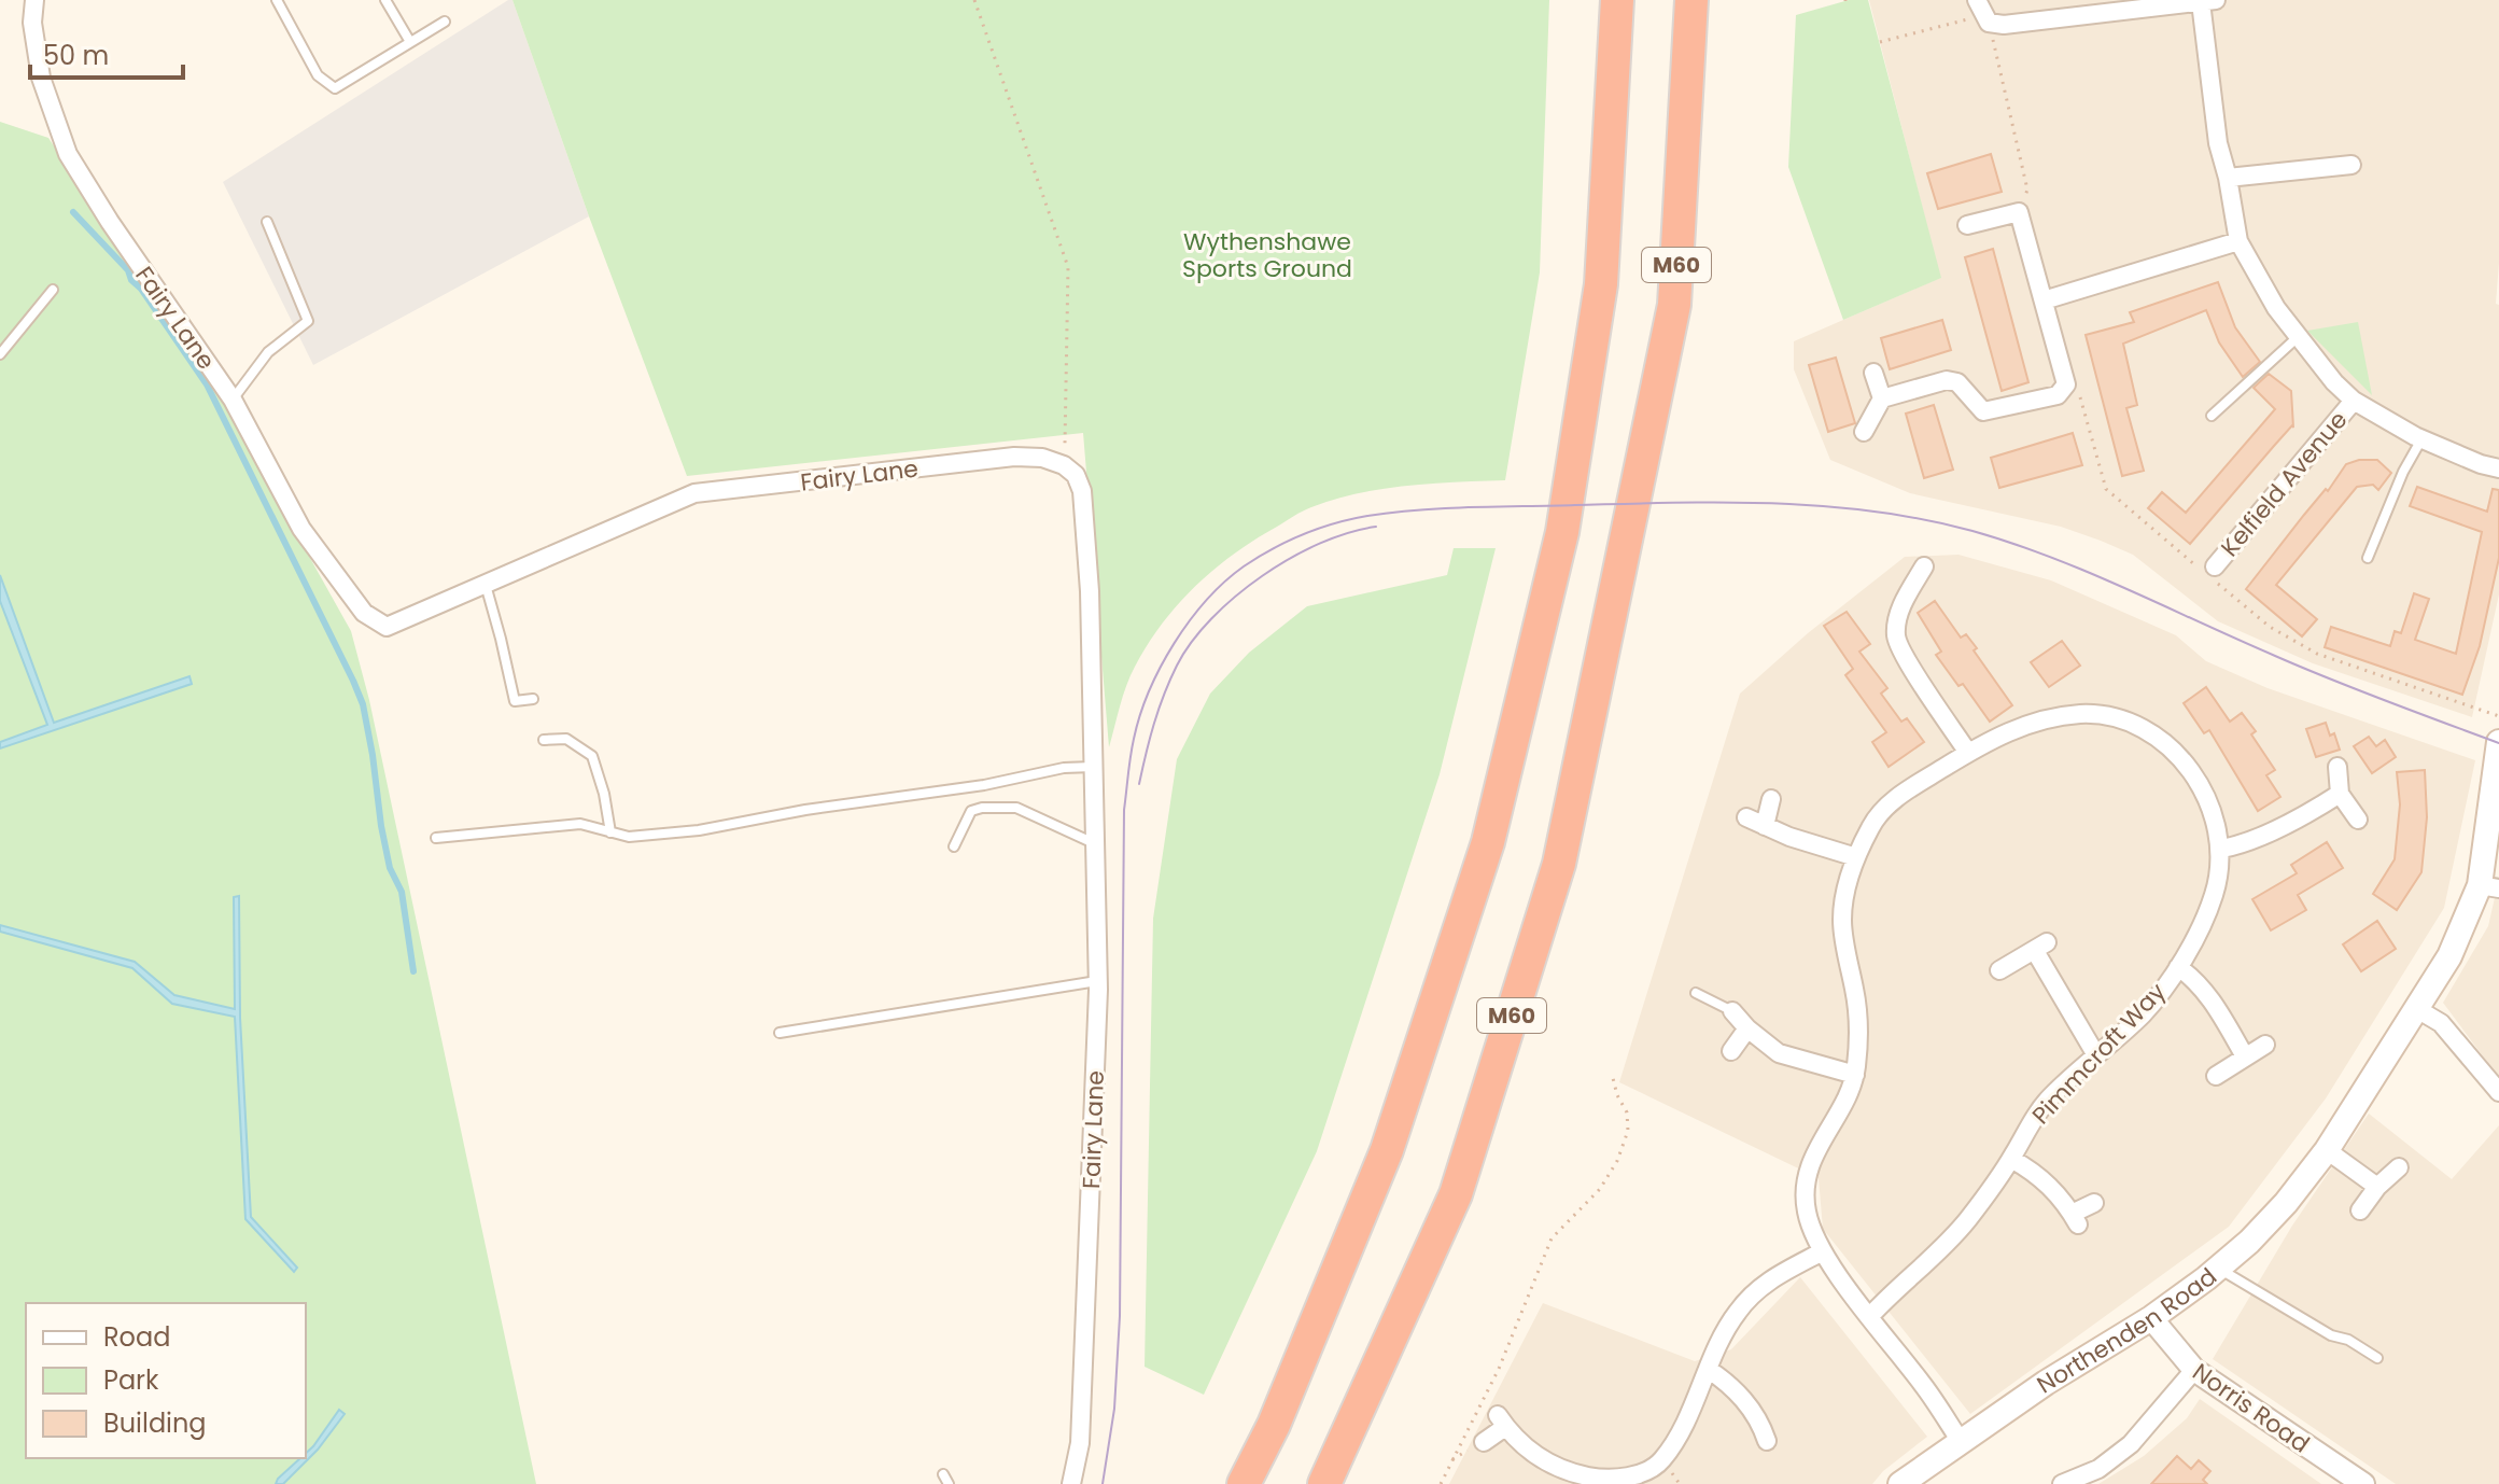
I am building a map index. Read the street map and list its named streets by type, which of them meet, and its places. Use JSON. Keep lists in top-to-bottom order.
{
  "streets": {
    "highway": ["M60"],
    "main road": ["Northenden Road"],
    "street": [
      "Fairy Lane",
      "Kelfield Avenue",
      "Pimmcroft Way",
      "Norris Road"
    ]
  },
  "crossings": [
    ["Pimmcroft Way", "Northenden Road"],
    ["Northenden Road", "Norris Road"]
  ],
  "parks": ["Wythenshawe Sports Ground"],
  "legend": ["Road", "Park", "Building"],
  "scale_bar": "50 m"
}
